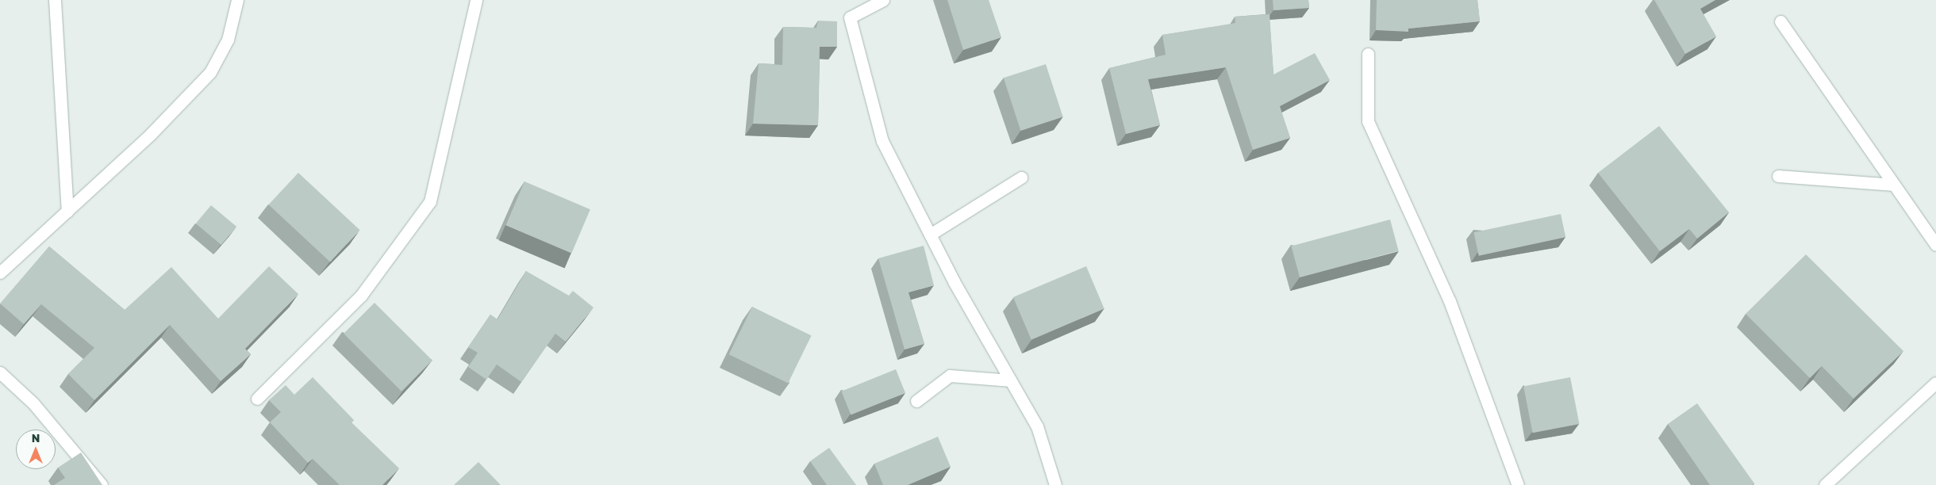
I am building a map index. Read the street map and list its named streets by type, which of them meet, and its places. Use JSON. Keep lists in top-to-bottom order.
{
  "north": "top"
}
